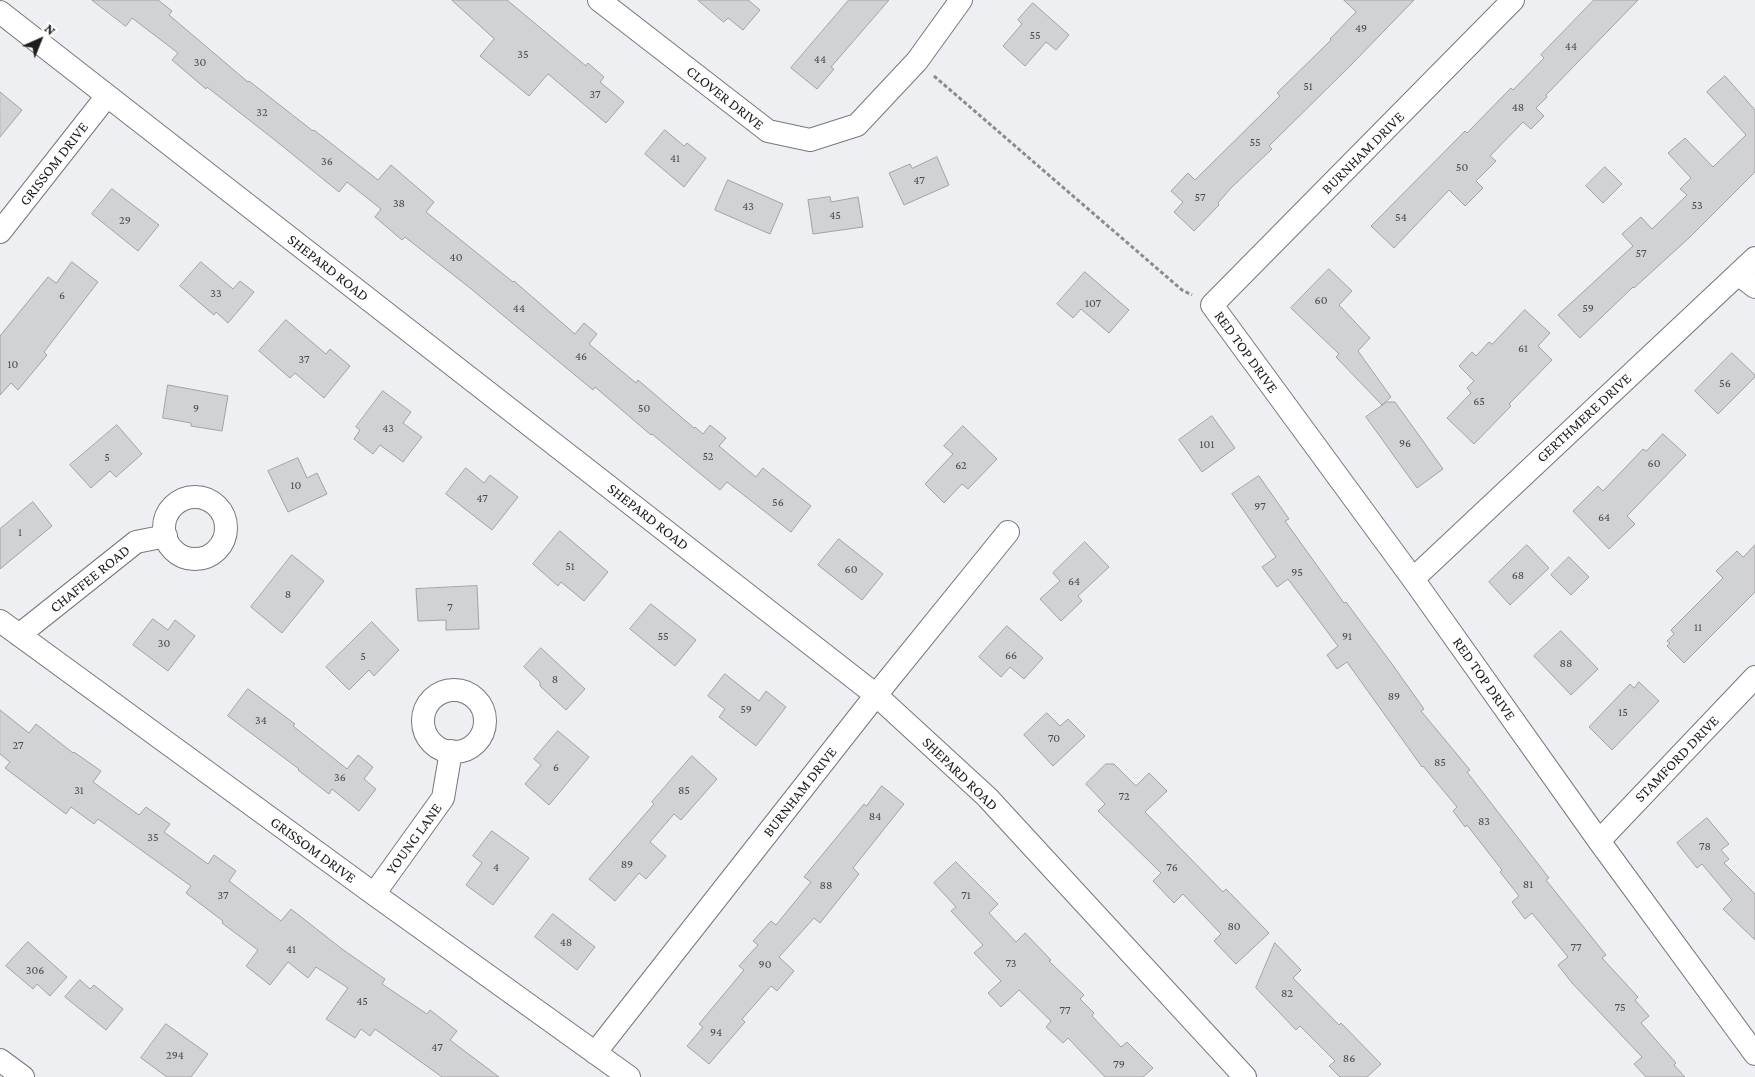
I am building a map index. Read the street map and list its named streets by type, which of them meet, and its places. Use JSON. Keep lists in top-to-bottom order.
{
  "streets": {
    "street": [
      "CLOVER DRIVE",
      "BURNHAM DRIVE",
      "GRISSOM DRIVE",
      "SHEPARD ROAD",
      "RED TOP DRIVE",
      "GERTHMERE DRIVE",
      "CHAFFEE ROAD",
      "STAMFORD DRIVE",
      "YOUNG LANE"
    ]
  },
  "crossings": [
    ["BURNHAM DRIVE", "GRISSOM DRIVE"],
    ["BURNHAM DRIVE", "SHEPARD ROAD"],
    ["BURNHAM DRIVE", "RED TOP DRIVE"],
    ["GRISSOM DRIVE", "SHEPARD ROAD"],
    ["GRISSOM DRIVE", "CHAFFEE ROAD"],
    ["GRISSOM DRIVE", "YOUNG LANE"],
    ["RED TOP DRIVE", "GERTHMERE DRIVE"],
    ["RED TOP DRIVE", "STAMFORD DRIVE"]
  ],
  "house_numbers": [
    "49",
    "55",
    "44",
    "35",
    "44",
    "30",
    "51",
    "37",
    "48",
    "32",
    "55",
    "41",
    "36",
    "50",
    "47",
    "57",
    "38",
    "53",
    "43",
    "45",
    "54",
    "29",
    "57",
    "40",
    "33",
    "6",
    "60",
    "107",
    "44",
    "59",
    "61",
    "46",
    "37",
    "10",
    "56",
    "65",
    "9",
    "50",
    "43",
    "96",
    "101",
    "52",
    "5",
    "60",
    "62",
    "10",
    "47",
    "56",
    "97",
    "64",
    "1",
    "51",
    "60",
    "95",
    "68",
    "64",
    "8",
    "7",
    "11",
    "55",
    "91",
    "30",
    "66",
    "5",
    "88",
    "8",
    "89",
    "59",
    "15",
    "34",
    "70",
    "27",
    "85",
    "6",
    "36",
    "31",
    "85",
    "72",
    "84",
    "83",
    "35",
    "78",
    "89",
    "4",
    "76",
    "81",
    "88",
    "37",
    "71",
    "80",
    "48",
    "77",
    "41",
    "73",
    "90",
    "306",
    "82",
    "45",
    "75",
    "77",
    "94",
    "47",
    "294",
    "86",
    "79"
  ],
  "north": "top right"
}
